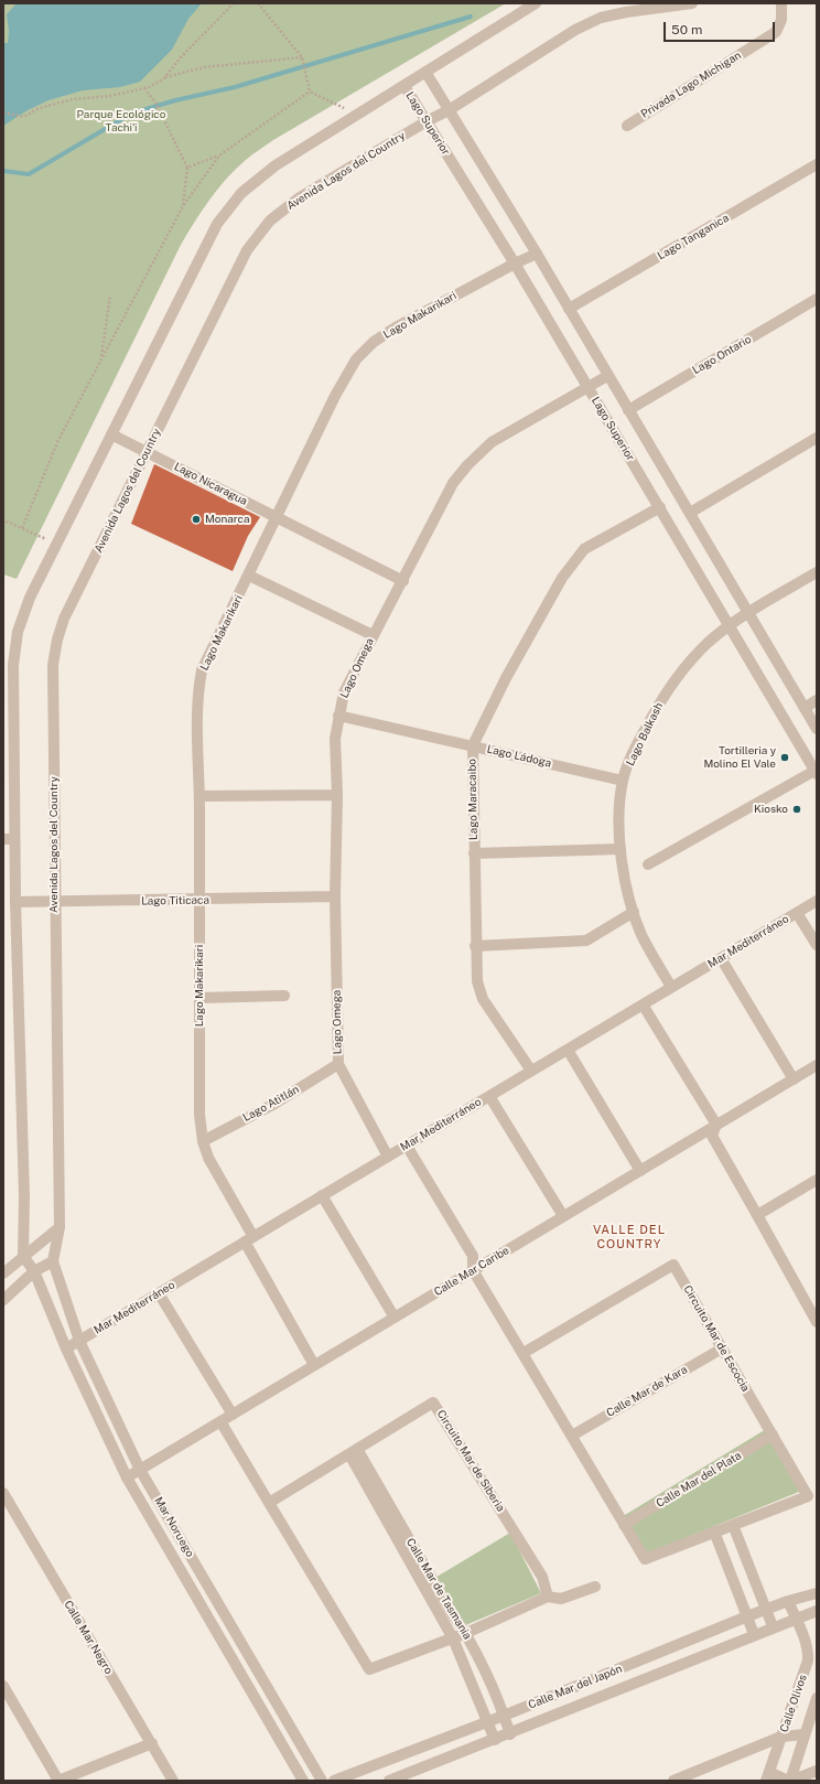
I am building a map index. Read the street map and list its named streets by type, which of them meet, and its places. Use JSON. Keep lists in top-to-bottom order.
{
  "streets": {
    "street": [
      "Privada Lago Michigan",
      "Lago Superior",
      "Avenida Lagos del Country",
      "Lago Tanganica",
      "Lago Makarikari",
      "Lago Ontario",
      "Lago Nicaragua",
      "Lago Omega",
      "Lago Balkash",
      "Lago Ládoga",
      "Lago Maracaibo",
      "Lago Titicaca",
      "Mar Mediterráneo",
      "Lago Atitlán",
      "Calle Mar Caribe",
      "Circuito Mar de Escocia",
      "Calle Mar de Kara",
      "Circuito Mar de Siberia",
      "Calle Mar del Plata",
      "Mar Noruego",
      "Calle Mar de Tasmania",
      "Calle Mar Negro",
      "Calle Mar del Japón",
      "Calle Olivos"
    ]
  },
  "crossings": [
    ["Lago Superior", "Avenida Lagos del Country"],
    ["Lago Superior", "Lago Tanganica"],
    ["Lago Superior", "Lago Makarikari"],
    ["Lago Superior", "Lago Ontario"],
    ["Lago Superior", "Lago Omega"],
    ["Lago Superior", "Lago Balkash"],
    ["Lago Superior", "Lago Maracaibo"],
    ["Avenida Lagos del Country", "Lago Nicaragua"],
    ["Avenida Lagos del Country", "Lago Titicaca"],
    ["Avenida Lagos del Country", "Mar Noruego"],
    ["Lago Makarikari", "Lago Nicaragua"],
    ["Lago Makarikari", "Lago Titicaca"],
    ["Lago Makarikari", "Mar Mediterráneo"],
    ["Lago Makarikari", "Lago Atitlán"],
    ["Lago Makarikari", "Calle Mar Caribe"],
    ["Lago Nicaragua", "Lago Omega"],
    ["Lago Omega", "Lago Ládoga"],
    ["Lago Omega", "Lago Titicaca"],
    ["Lago Omega", "Mar Mediterráneo"],
    ["Lago Omega", "Lago Atitlán"],
    ["Lago Balkash", "Lago Ládoga"],
    ["Lago Balkash", "Mar Mediterráneo"],
    ["Lago Ládoga", "Lago Maracaibo"],
    ["Lago Maracaibo", "Mar Mediterráneo"],
    ["Mar Mediterráneo", "Mar Noruego"],
    ["Calle Mar Caribe", "Circuito Mar de Escocia"],
    ["Calle Mar Caribe", "Mar Noruego"],
    ["Circuito Mar de Escocia", "Calle Mar de Kara"],
    ["Circuito Mar de Escocia", "Calle Mar del Plata"],
    ["Circuito Mar de Siberia", "Calle Mar de Tasmania"],
    ["Calle Mar de Tasmania", "Calle Mar del Japón"],
    ["Calle Mar del Japón", "Calle Olivos"]
  ],
  "districts": ["VALLE DEL COUNTRY"],
  "parks": ["Parque Ecológico Tachi'i"],
  "places": ["Monarca", "Tortilleria y Molino El Vale", "Kiosko"],
  "scale_bar": "50 m"
}
